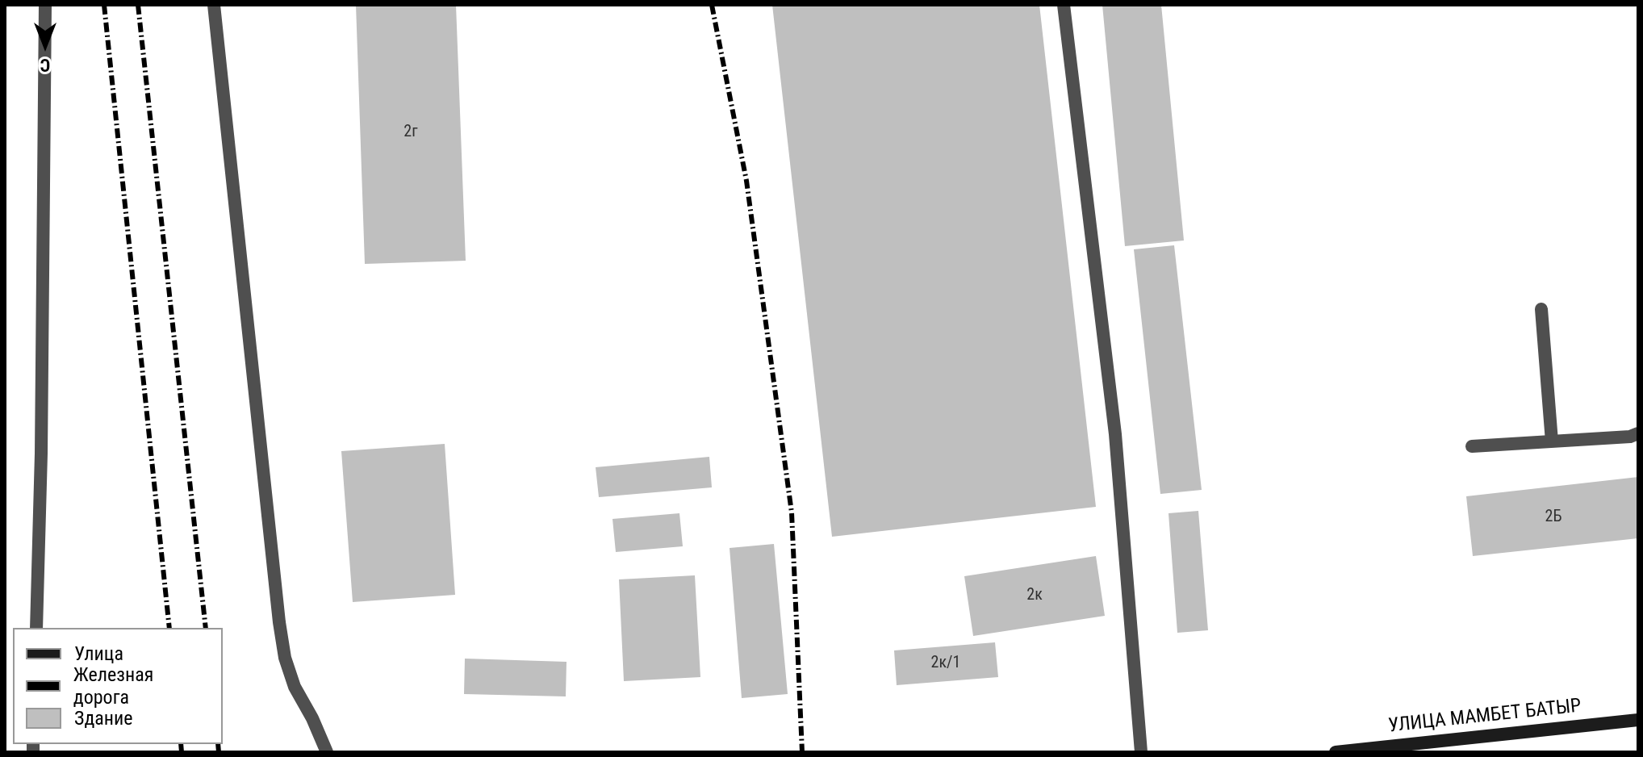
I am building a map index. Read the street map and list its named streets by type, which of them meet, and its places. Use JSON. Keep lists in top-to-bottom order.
{
  "streets": {
    "main road": ["УЛИЦА МАМБЕТ БАТЫР"]
  },
  "house_numbers": [
    "2г",
    "2Б",
    "2к",
    "2к/1"
  ],
  "legend": ["Улица", "Железная дорога", "Здание"],
  "north": "bottom"
}
